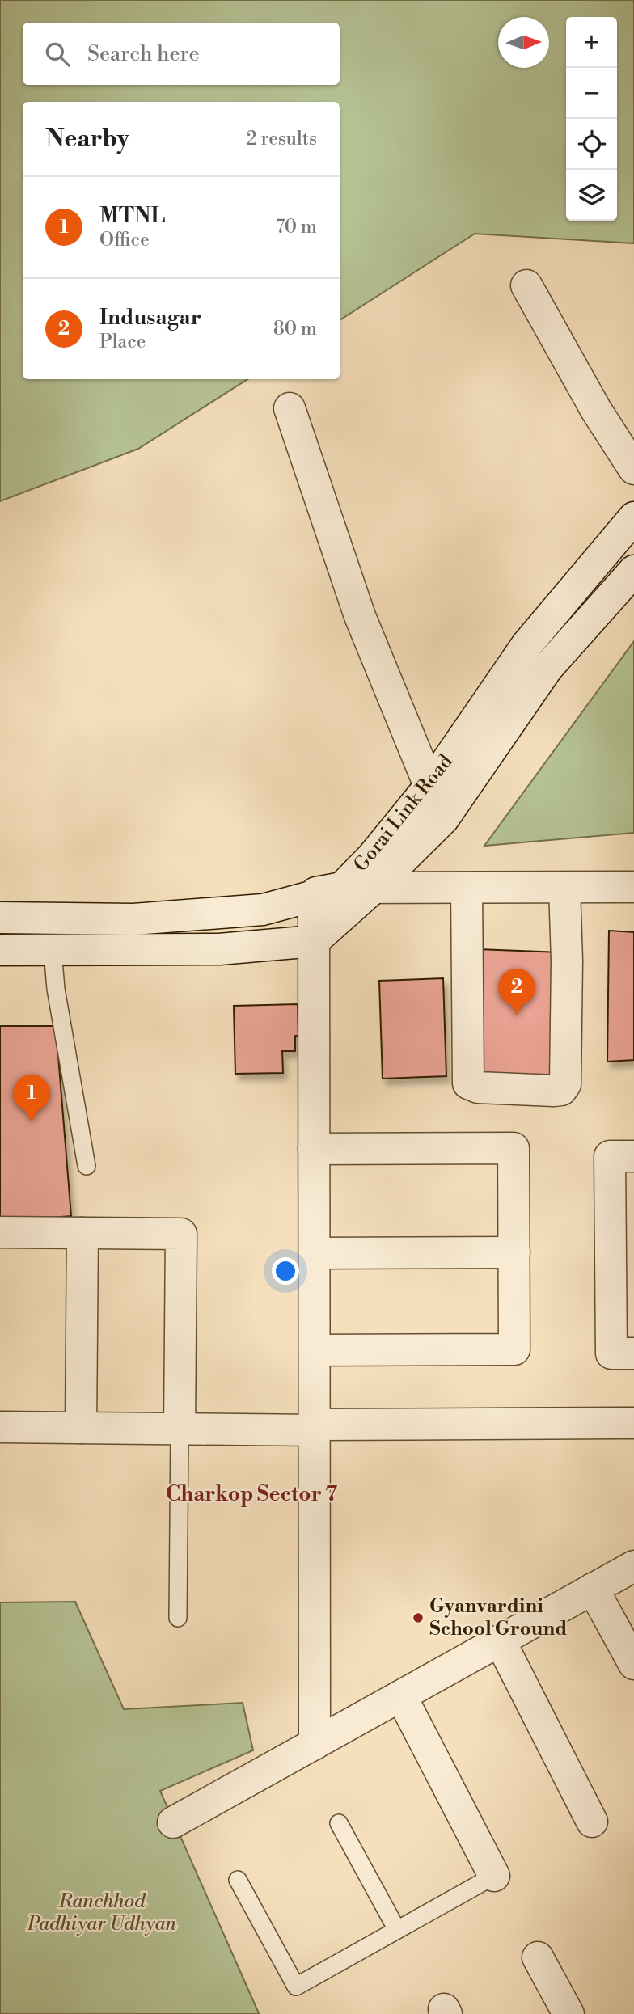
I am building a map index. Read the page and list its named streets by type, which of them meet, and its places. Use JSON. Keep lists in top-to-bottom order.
{
  "streets": {
    "street": ["Gorai Link Road"]
  },
  "districts": ["Charkop Sector 7"],
  "parks": ["Ranchhod Padhiyar Udhyan"],
  "places": ["Gyanvardini School Ground"],
  "north": "right",
  "page": {
    "map_buttons": ["+", "−"],
    "search": "Search here",
    "heading": ["Nearby", "2 results"],
    "list": [
      {
        "mark": "1",
        "name": "MTNL",
        "note": "Office",
        "value": "70 m"
      },
      {
        "mark": "2",
        "name": "Indusagar",
        "note": "Place",
        "value": "80 m"
      }
    ],
    "pins": ["2", "1"]
  }
}
